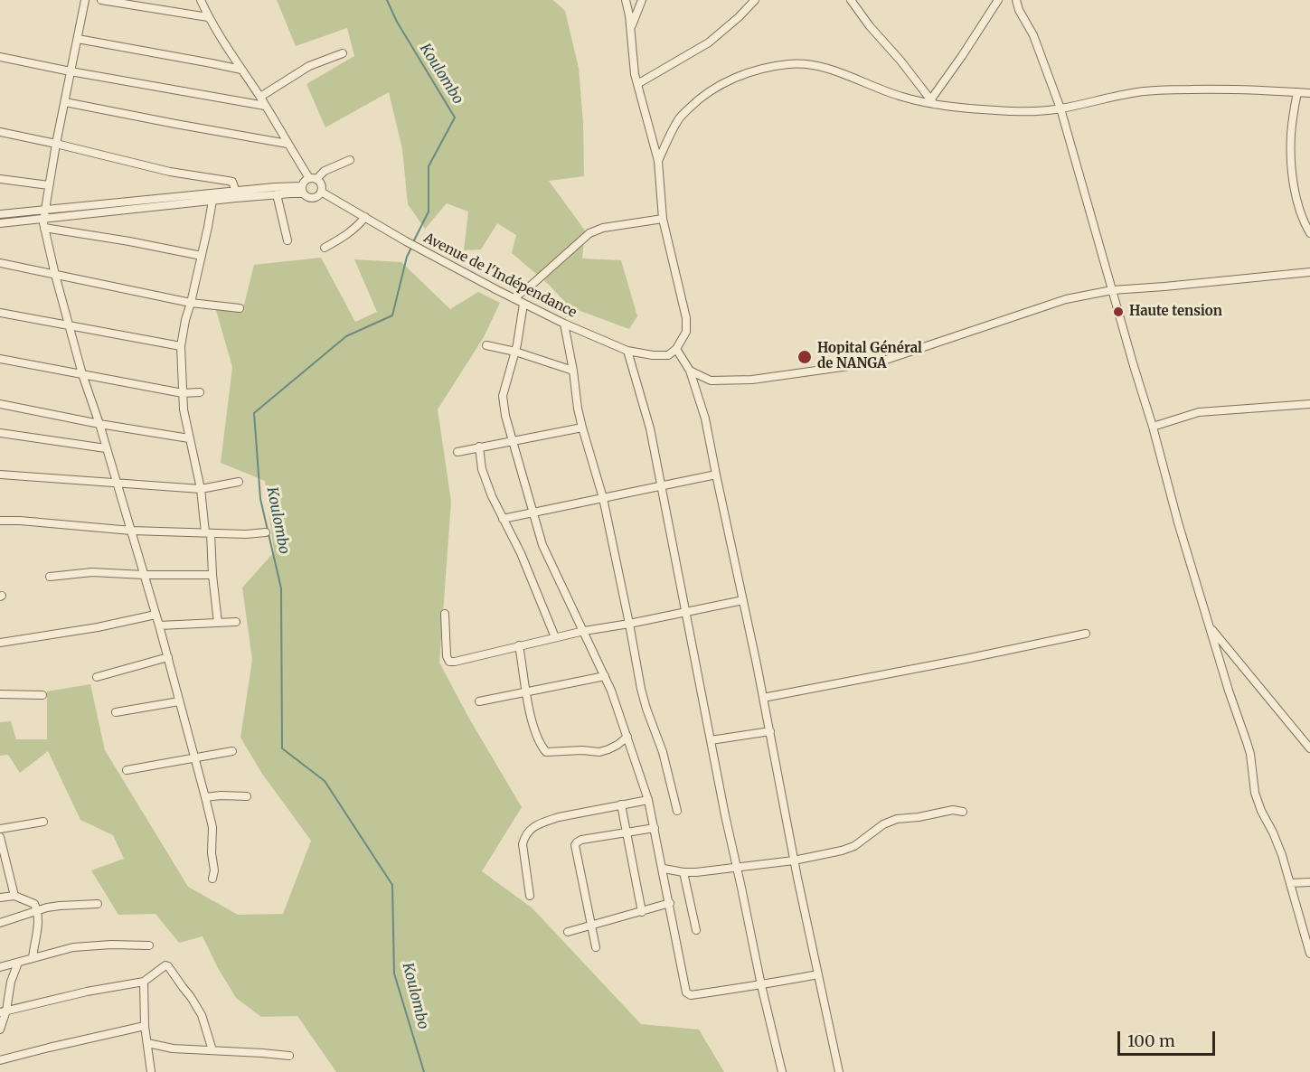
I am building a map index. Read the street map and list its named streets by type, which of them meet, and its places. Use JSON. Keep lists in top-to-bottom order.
{
  "streets": {
    "street": ["Avenue de l'Indépendance"]
  },
  "water": ["Koulombo"],
  "places": ["Haute tension", "Hopital Général de NANGA"],
  "scale_bar": "100 m"
}
